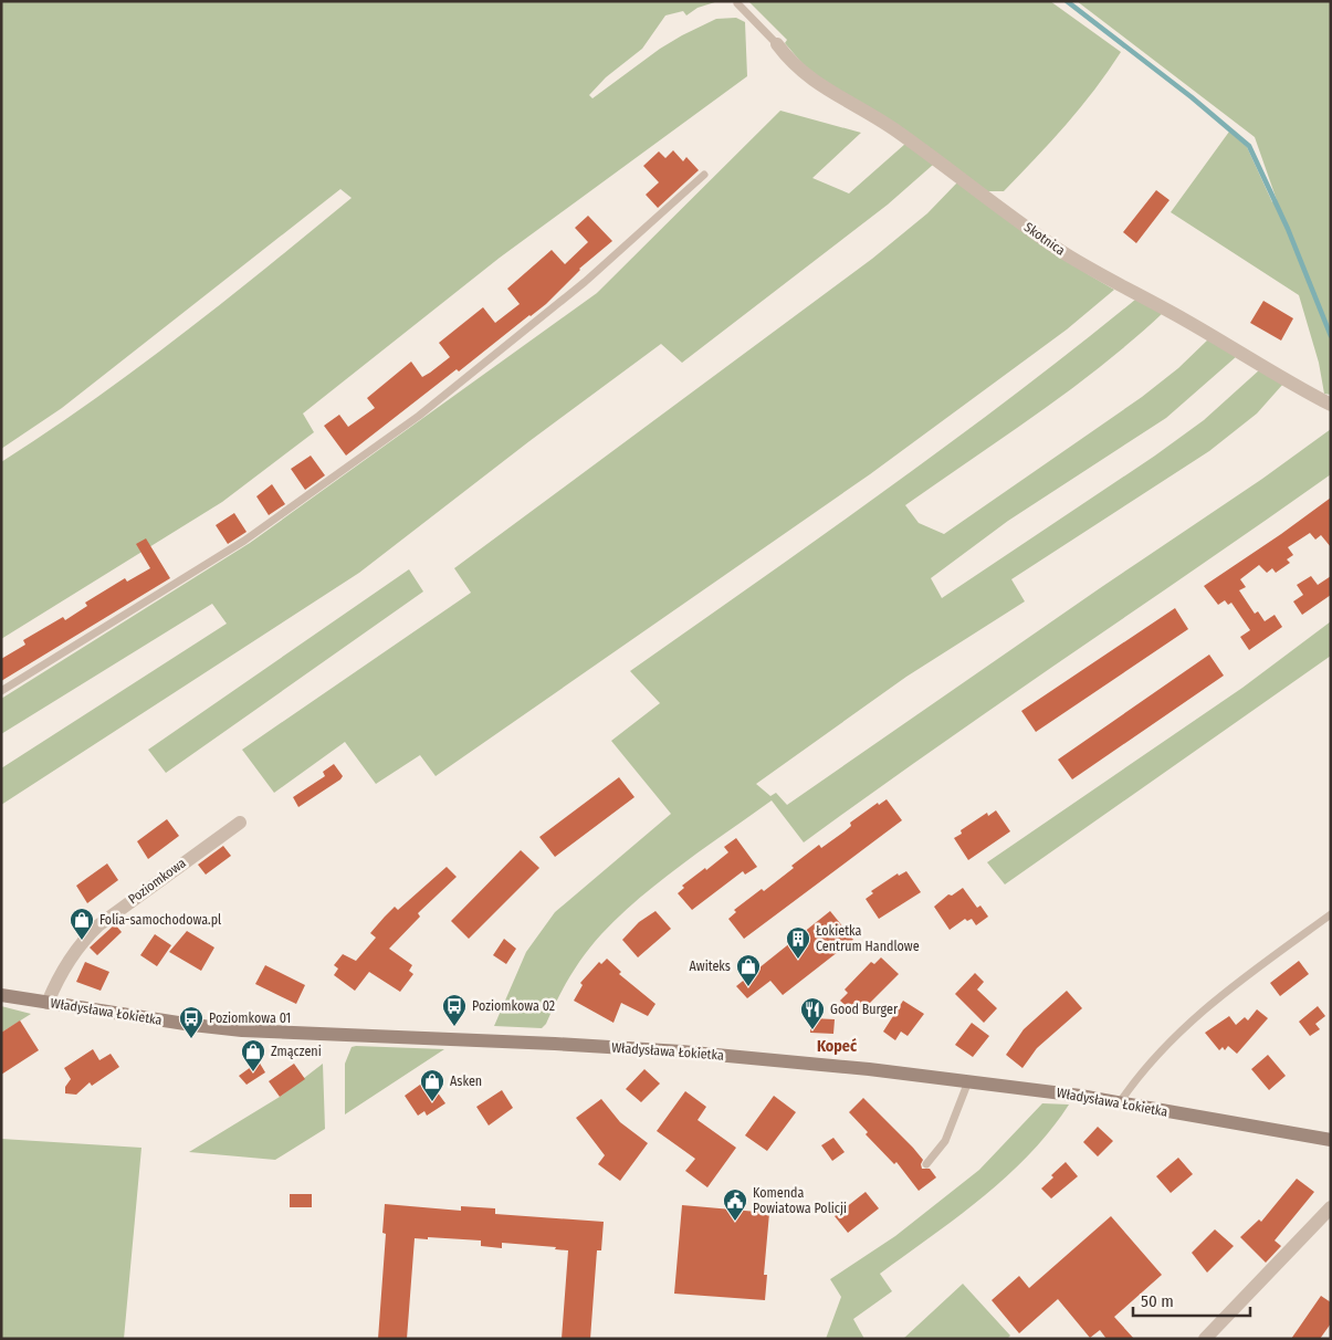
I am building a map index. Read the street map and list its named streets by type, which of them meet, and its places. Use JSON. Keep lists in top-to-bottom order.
{
  "streets": {
    "street": ["Skotnica", "Poziomkowa", "Władysława Łokietka"]
  },
  "crossings": [
    ["Poziomkowa", "Władysława Łokietka"]
  ],
  "districts": ["Kopeć"],
  "places": {
    "shop": [
      "Folia-samochodowa.pl",
      "Awiteks",
      "Zmączeni",
      "Asken"
    ],
    "building": ["Łokietka Centrum Handlowe"],
    "bus stop": ["Poziomkowa 02", "Poziomkowa 01"],
    "restaurant": ["Good Burger"],
    "public building": ["Komenda Powiatowa Policji"]
  },
  "scale_bar": "50 m"
}
